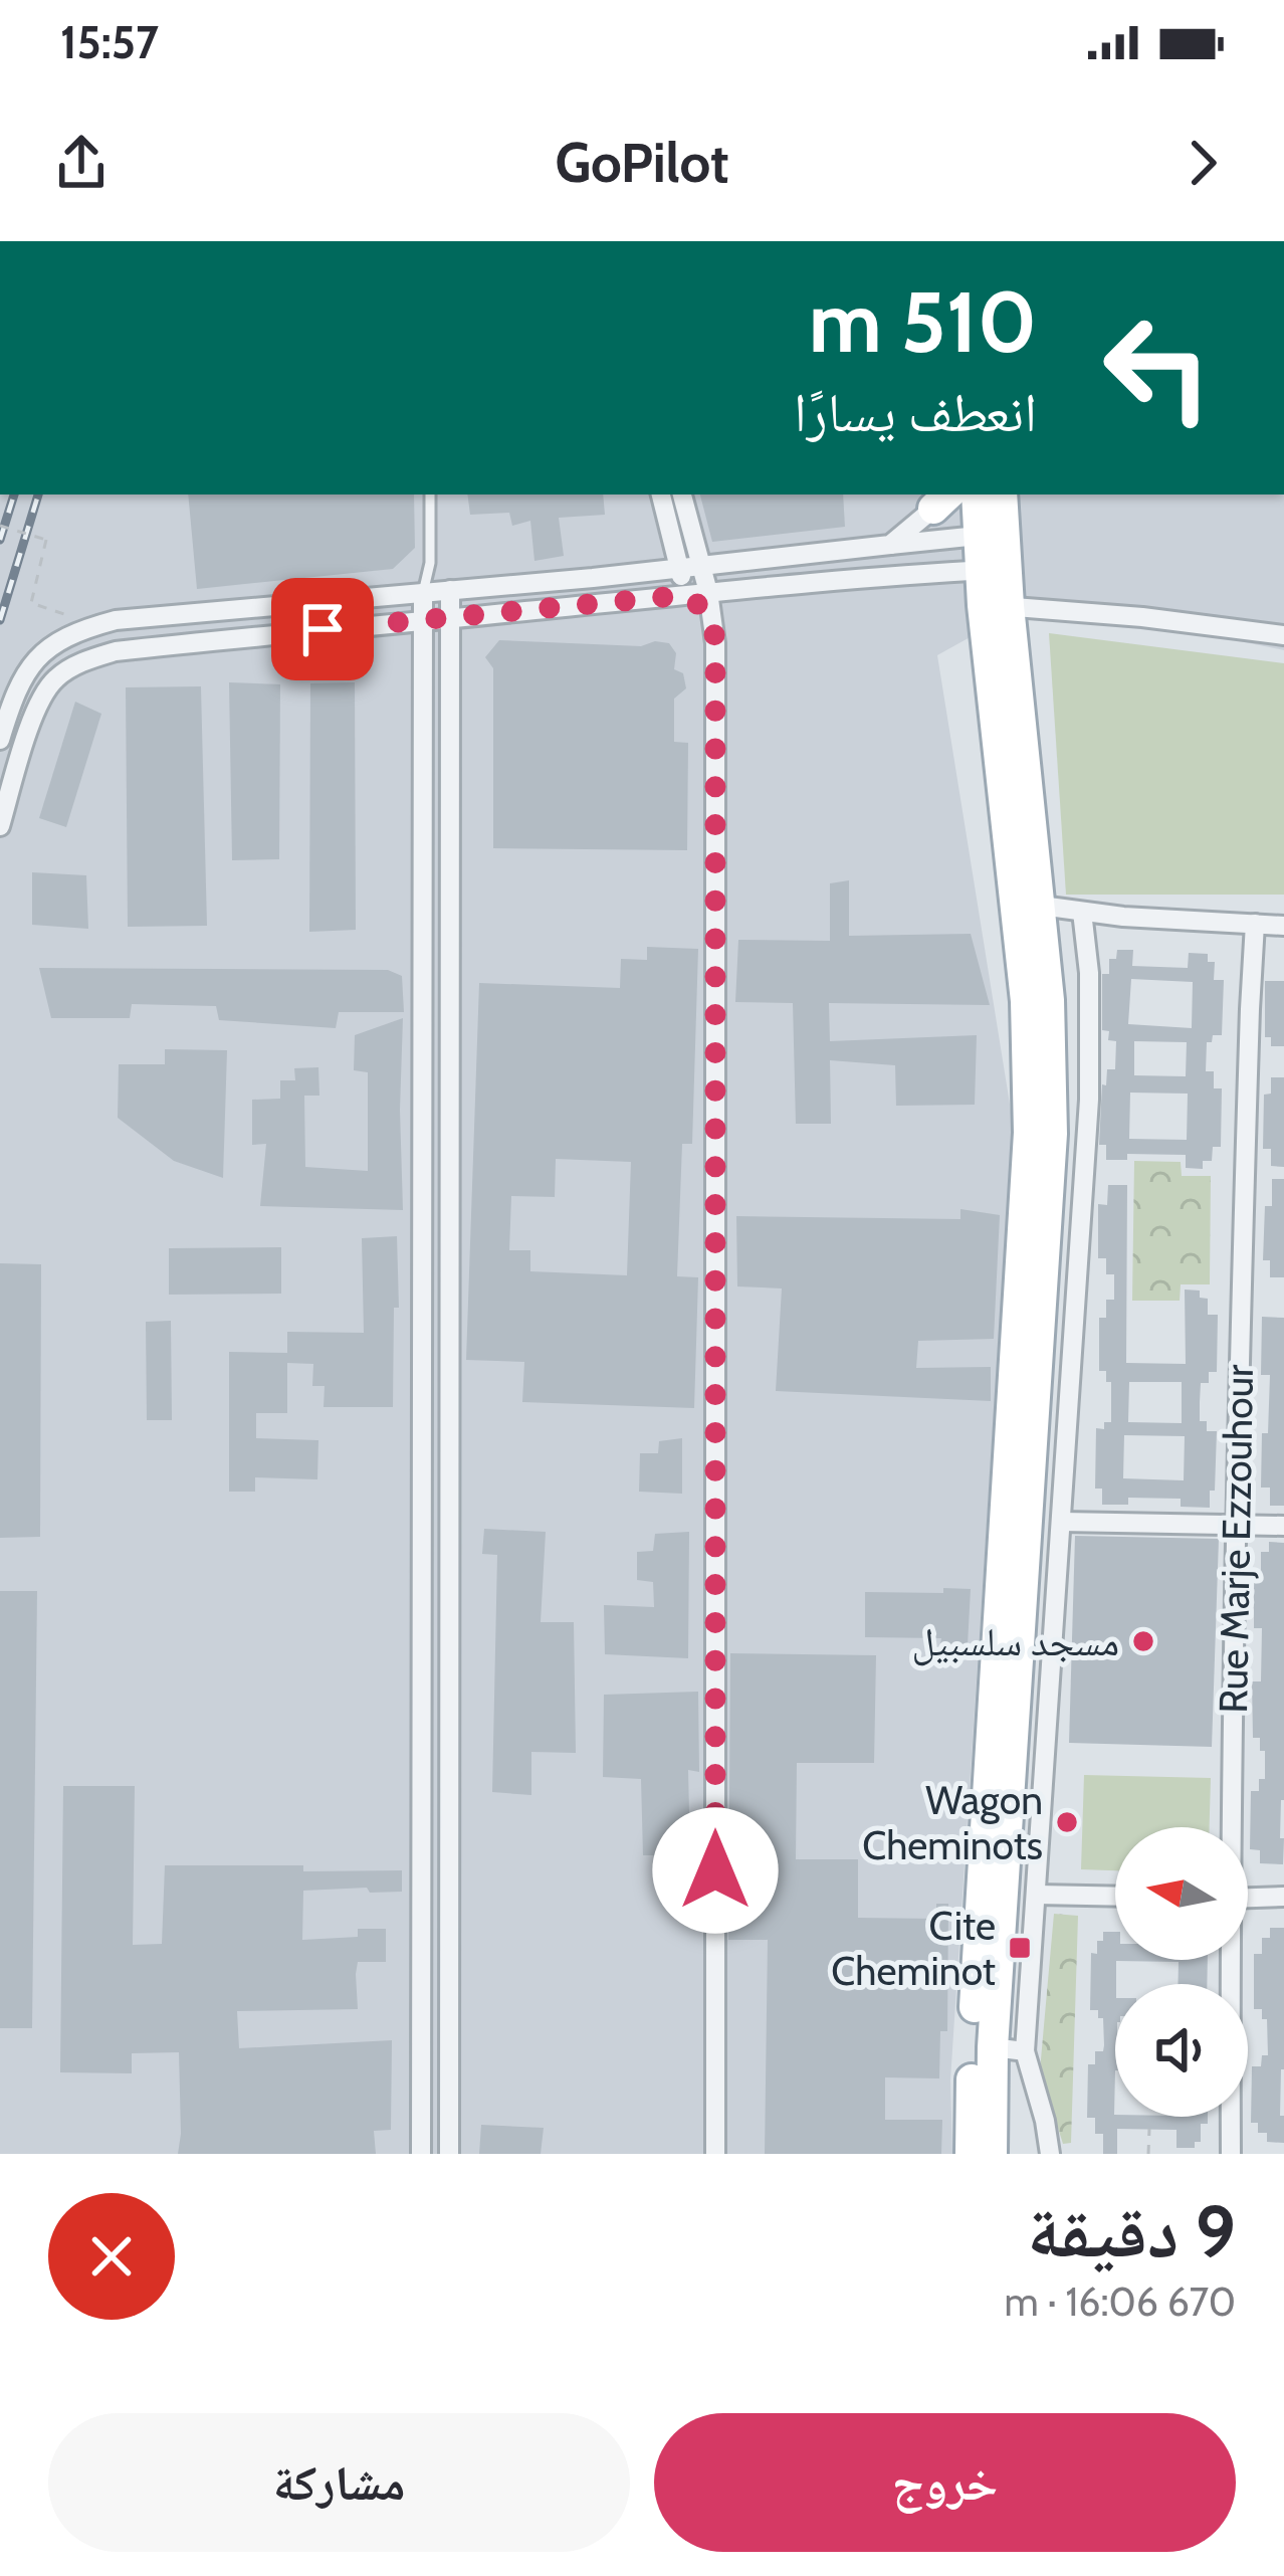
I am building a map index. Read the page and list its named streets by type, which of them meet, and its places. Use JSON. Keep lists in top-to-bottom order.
{
  "streets": {
    "street": ["Rue Marje Ezzouhour"]
  },
  "places": {
    "other": ["مسجد سلسبيل", "Wagon Cheminots"],
    "transit": ["Cite Cheminot"]
  },
  "north": "left",
  "page": {
    "status": "15:57",
    "header": "GoPilot",
    "turn": ["510 m", "انعطف يسارًا"],
    "heading": ["9 دقيقة", "670 m · 16:06"],
    "buttons": ["خروج", "مشاركة"]
  }
}
